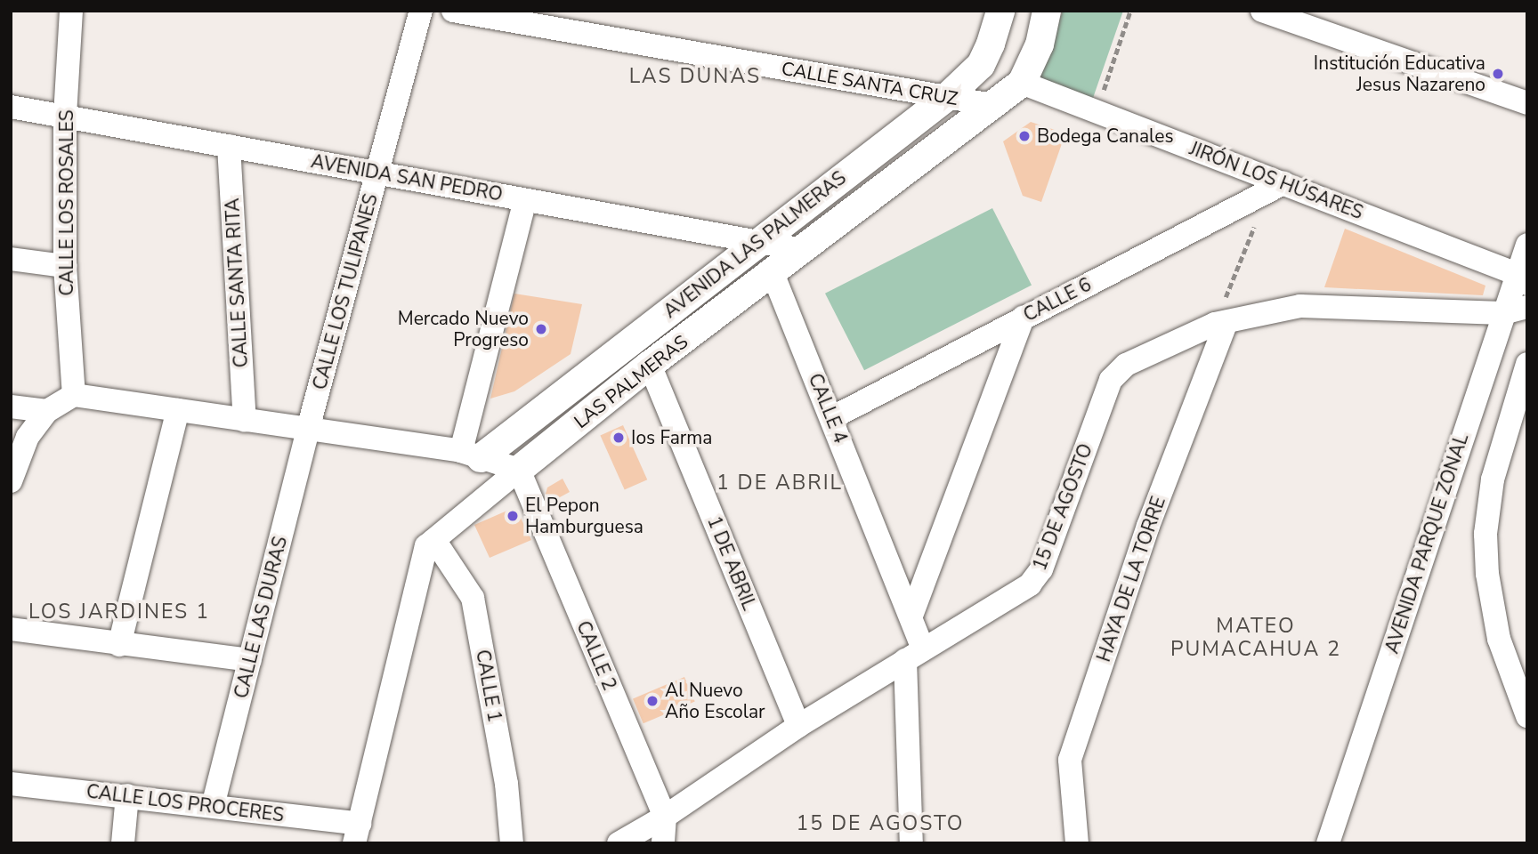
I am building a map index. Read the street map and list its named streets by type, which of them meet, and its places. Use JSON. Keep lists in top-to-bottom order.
{
  "streets": {
    "street": [
      "CALLE SANTA CRUZ",
      "AVENIDA SAN PEDRO",
      "JIRÓN LOS HÚSARES",
      "CALLE LOS ROSALES",
      "AVENIDA LAS PALMERAS",
      "CALLE SANTA RITA",
      "CALLE LOS TULIPANES",
      "CALLE 6",
      "LAS PALMERAS",
      "CALLE 4",
      "15 DE AGOSTO",
      "AVENIDA PARQUE ZONAL",
      "1 DE ABRIL",
      "HAYA DE LA TORRE",
      "CALLE LAS DURAS",
      "CALLE 2",
      "CALLE 1",
      "CALLE LOS PROCERES"
    ]
  },
  "crossings": [
    ["CALLE SANTA CRUZ", "AVENIDA LAS PALMERAS"],
    ["CALLE SANTA CRUZ", "LAS PALMERAS"],
    ["AVENIDA SAN PEDRO", "CALLE LOS ROSALES"],
    ["AVENIDA SAN PEDRO", "AVENIDA LAS PALMERAS"],
    ["AVENIDA SAN PEDRO", "CALLE SANTA RITA"],
    ["AVENIDA SAN PEDRO", "CALLE LOS TULIPANES"],
    ["AVENIDA SAN PEDRO", "LAS PALMERAS"],
    ["JIRÓN LOS HÚSARES", "CALLE 6"],
    ["JIRÓN LOS HÚSARES", "LAS PALMERAS"],
    ["JIRÓN LOS HÚSARES", "AVENIDA PARQUE ZONAL"],
    ["CALLE LOS TULIPANES", "CALLE LAS DURAS"],
    ["CALLE 6", "CALLE 4"],
    ["LAS PALMERAS", "CALLE 4"],
    ["LAS PALMERAS", "1 DE ABRIL"],
    ["LAS PALMERAS", "CALLE 2"],
    ["LAS PALMERAS", "CALLE 1"],
    ["LAS PALMERAS", "CALLE LOS PROCERES"],
    ["CALLE 4", "15 DE AGOSTO"],
    ["15 DE AGOSTO", "AVENIDA PARQUE ZONAL"],
    ["15 DE AGOSTO", "1 DE ABRIL"],
    ["15 DE AGOSTO", "HAYA DE LA TORRE"],
    ["15 DE AGOSTO", "CALLE 2"],
    ["CALLE LAS DURAS", "CALLE LOS PROCERES"]
  ],
  "districts": [
    "LAS DUNAS",
    "1 DE ABRIL",
    "LOS JARDINES 1",
    "MATEO PUMACAHUA 2",
    "15 DE AGOSTO"
  ],
  "places": [
    "Institución Educativa Jesus Nazareno",
    "Bodega Canales",
    "Mercado Nuevo Progreso",
    "Ios Farma",
    "El Pepon Hamburguesa",
    "Al Nuevo Año Escolar"
  ]
}
